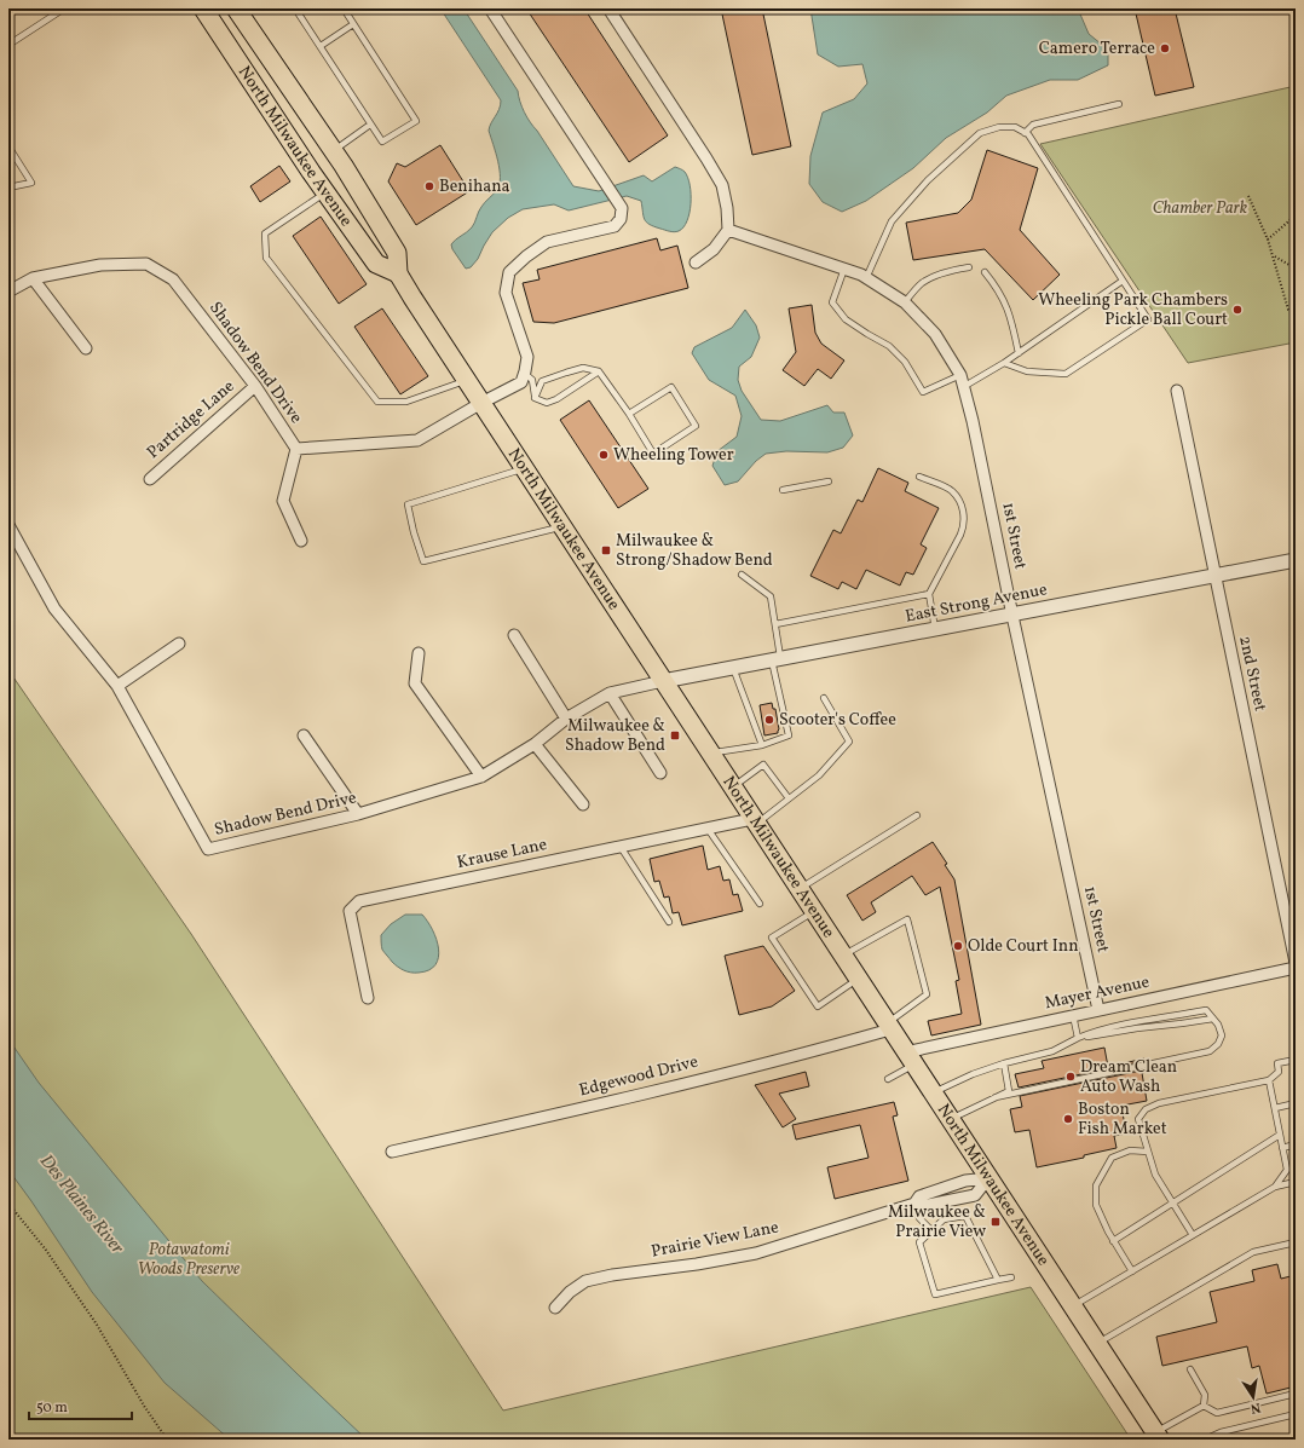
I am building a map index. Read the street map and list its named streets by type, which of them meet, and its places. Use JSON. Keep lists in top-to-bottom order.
{
  "streets": {
    "main road": ["North Milwaukee Avenue"],
    "street": [
      "Shadow Bend Drive",
      "Partridge Lane",
      "1st Street",
      "East Strong Avenue",
      "2nd Street",
      "Krause Lane",
      "Mayer Avenue",
      "Edgewood Drive",
      "Prairie View Lane"
    ]
  },
  "crossings": [
    ["North Milwaukee Avenue", "Shadow Bend Drive"],
    ["North Milwaukee Avenue", "East Strong Avenue"],
    ["North Milwaukee Avenue", "Krause Lane"],
    ["North Milwaukee Avenue", "Mayer Avenue"],
    ["North Milwaukee Avenue", "Edgewood Drive"],
    ["North Milwaukee Avenue", "Prairie View Lane"],
    ["Shadow Bend Drive", "Partridge Lane"],
    ["Shadow Bend Drive", "East Strong Avenue"],
    ["1st Street", "East Strong Avenue"],
    ["1st Street", "Mayer Avenue"],
    ["East Strong Avenue", "2nd Street"]
  ],
  "water": ["Des Plaines River"],
  "parks": ["Chamber Park", "Potawatomi Woods Preserve"],
  "places": {
    "other": [
      "Camero Terrace",
      "Benihana",
      "Wheeling Park Chambers Pickle Ball Court",
      "Wheeling Tower",
      "Scooter's Coffee",
      "Olde Court Inn",
      "Dream Clean Auto Wash",
      "Boston Fish Market"
    ],
    "transit": ["Milwaukee & Strong/Shadow Bend", "Milwaukee & Shadow Bend", "Milwaukee & Prairie View"]
  },
  "scale_bar": "50 m",
  "north": "bottom"
}
